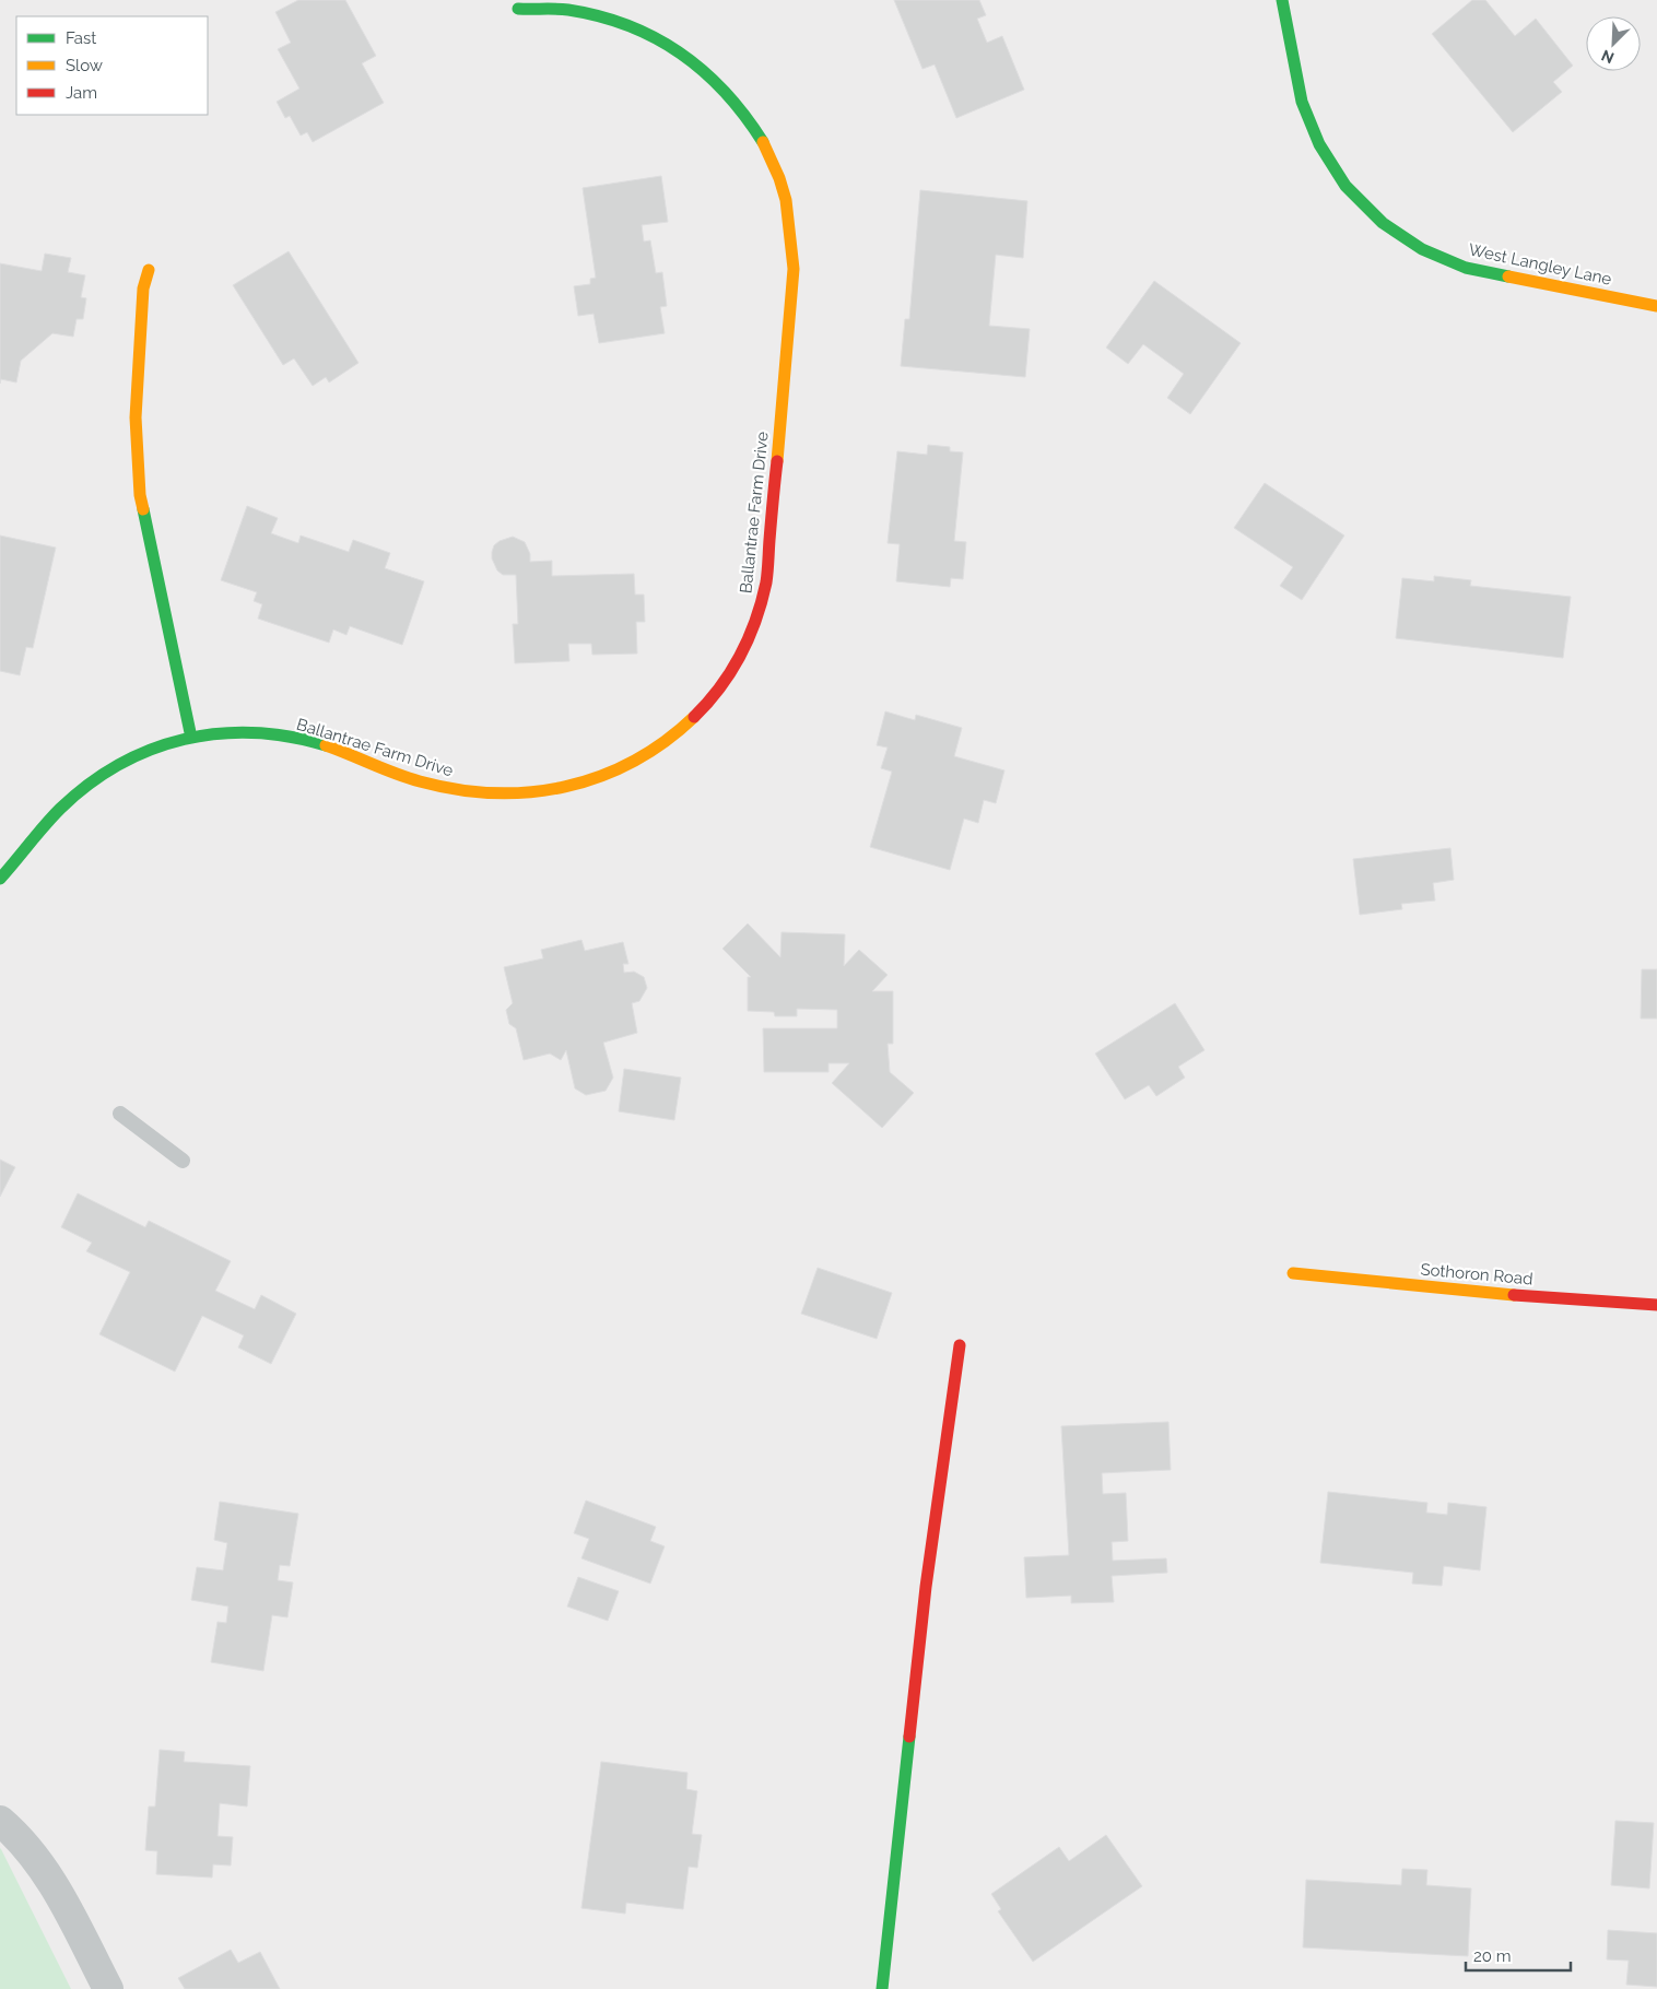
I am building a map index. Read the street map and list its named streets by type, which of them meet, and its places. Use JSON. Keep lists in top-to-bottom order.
{
  "streets": {
    "street": ["West Langley Lane", "Ballantrae Farm Drive", "Sothoron Road"]
  },
  "legend": ["Fast", "Slow", "Jam"],
  "scale_bar": "20 m",
  "north": "bottom left"
}
